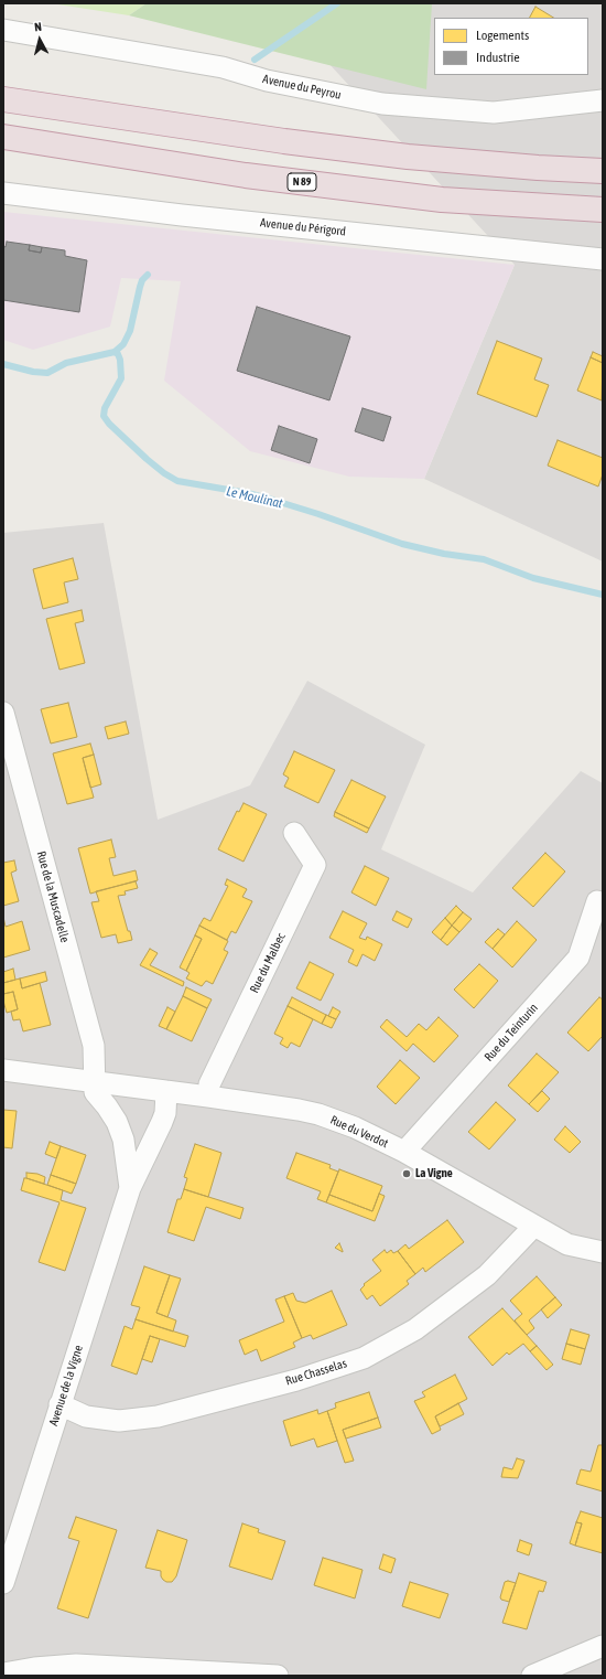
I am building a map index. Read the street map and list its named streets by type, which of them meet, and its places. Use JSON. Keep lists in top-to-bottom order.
{
  "streets": {
    "highway": ["N 89"],
    "street": [
      "Avenue du Peyrou",
      "Avenue du Périgord",
      "Rue de la Muscadelle",
      "Rue du Malbec",
      "Rue du Teinturin",
      "Rue du Verdot",
      "Rue Chasselas",
      "Avenue de la Vigne"
    ]
  },
  "crossings": [
    ["Rue de la Muscadelle", "Rue du Verdot"],
    ["Rue de la Muscadelle", "Avenue de la Vigne"],
    ["Rue du Malbec", "Rue du Verdot"],
    ["Rue du Teinturin", "Rue du Verdot"],
    ["Rue du Verdot", "Rue Chasselas"],
    ["Rue du Verdot", "Avenue de la Vigne"],
    ["Rue Chasselas", "Avenue de la Vigne"]
  ],
  "water": ["Le Moulinat"],
  "places": ["La Vigne"],
  "legend": ["Logements", "Industrie"],
  "north": "top"
}
